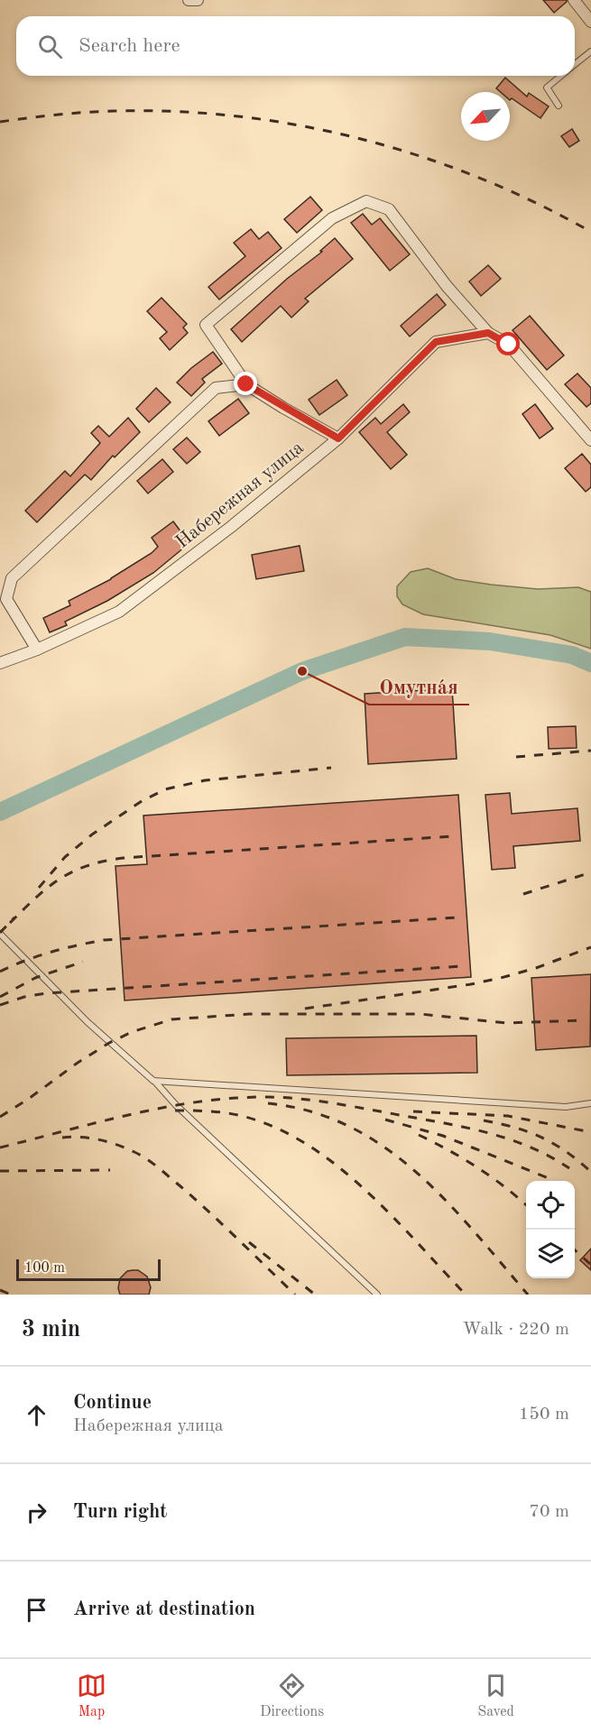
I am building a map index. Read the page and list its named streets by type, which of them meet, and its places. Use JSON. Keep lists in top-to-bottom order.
{
  "streets": {
    "street": ["Набережная улица"]
  },
  "places": ["Омутна́я"],
  "scale_bar": "100 m",
  "north": "bottom left",
  "page": {
    "search": "Search here",
    "scale": "100 m",
    "heading": ["3 min", "Walk · 220 m"],
    "list": [
      ["Continue", "Набережная улица", "150 m"],
      ["Turn right", "70 m"],
      "Arrive at destination"
    ],
    "nav": ["Map", "Directions", "Saved"]
  }
}
